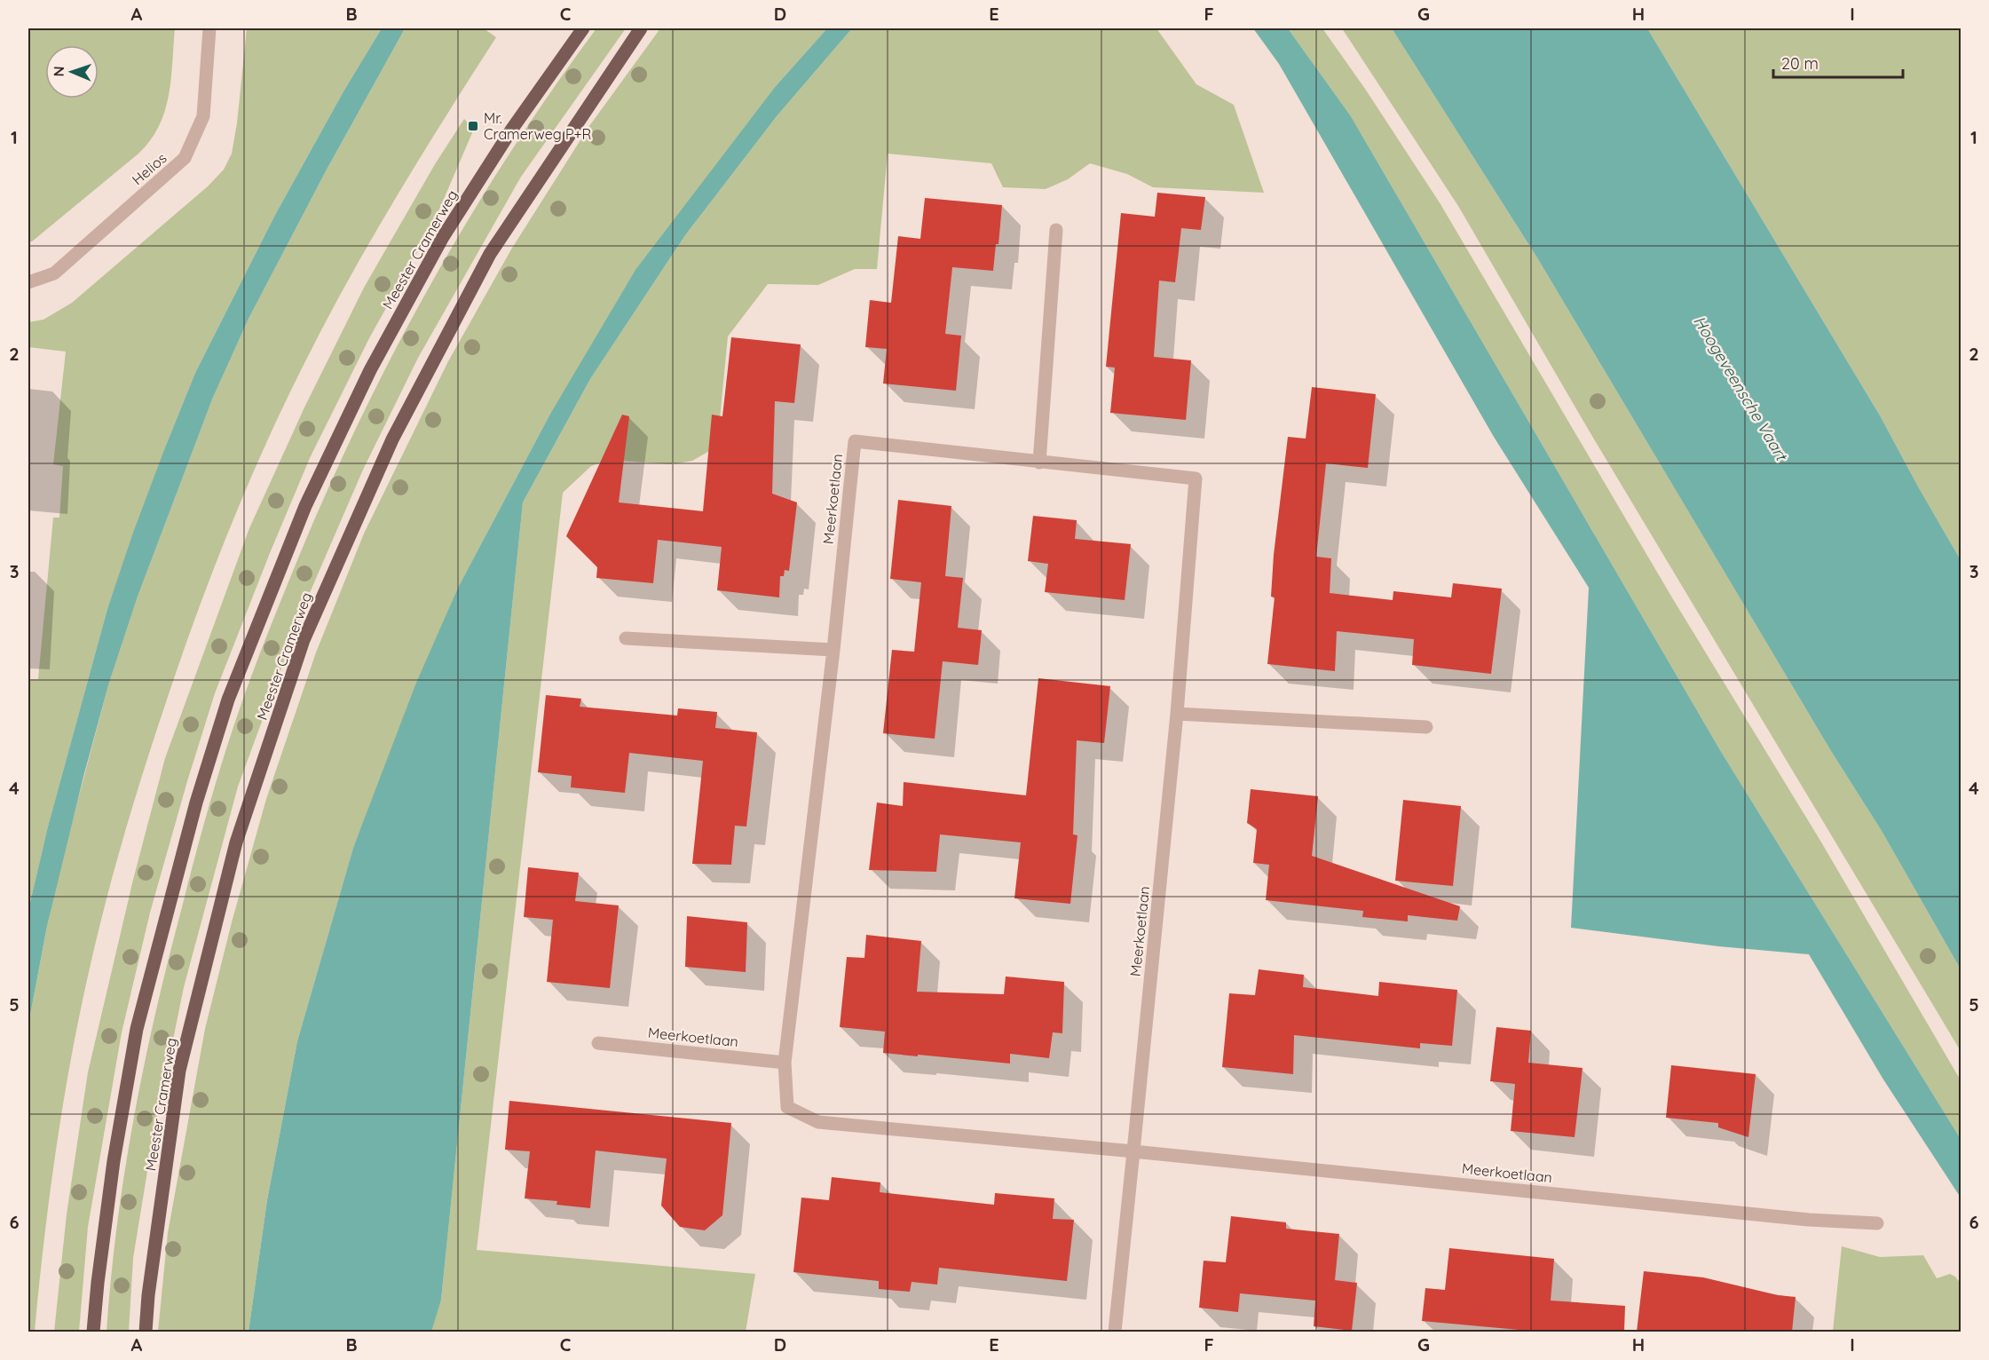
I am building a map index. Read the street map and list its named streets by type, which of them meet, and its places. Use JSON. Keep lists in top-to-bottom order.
{
  "streets": {
    "main road": ["Meester Cramerweg"],
    "street": ["Helios", "Meerkoetlaan"]
  },
  "water": ["Hoogeveensche Vaart"],
  "places": {
    "transit": ["Mr. Cramerweg P+R"]
  },
  "scale_bar": "20 m",
  "north": "left",
  "grid": {
    "columns": [
      "A",
      "B",
      "C",
      "D",
      "E",
      "F",
      "G",
      "H",
      "I"
    ],
    "rows": [
      "1",
      "2",
      "3",
      "4",
      "5",
      "6"
    ]
  }
}
